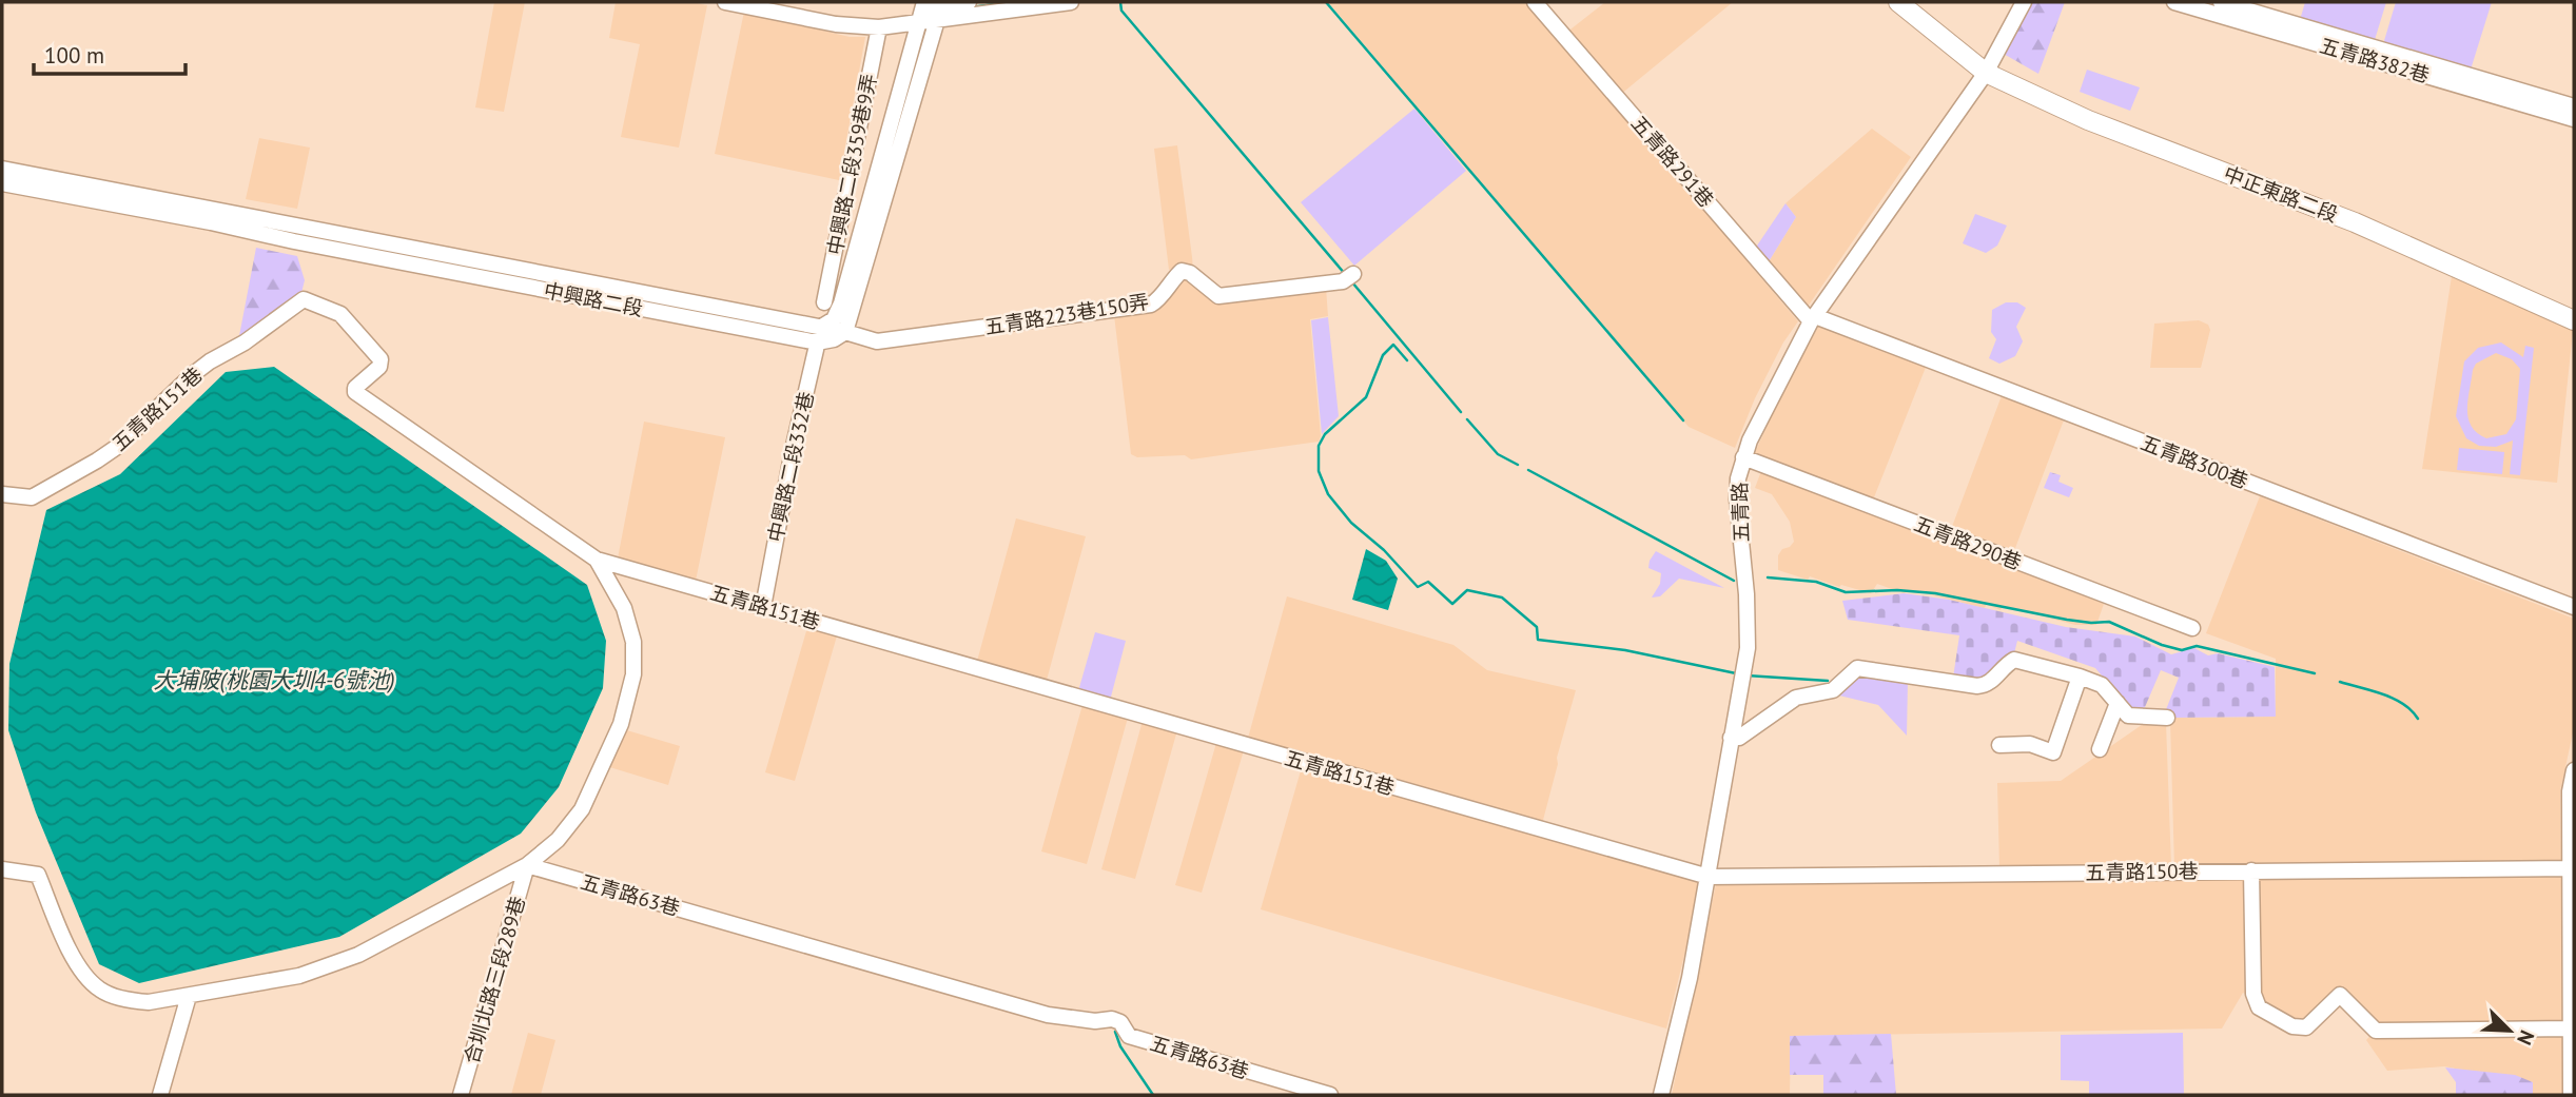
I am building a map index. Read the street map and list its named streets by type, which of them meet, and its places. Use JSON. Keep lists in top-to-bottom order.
{
  "streets": {
    "main road": ["中正東路二段"],
    "street": [
      "五青路382巷",
      "五青路291巷",
      "中興路二段359巷9弄",
      "中興路二段",
      "五青路223巷150弄",
      "五青路151巷",
      "五青路300巷",
      "中興路二段332巷",
      "五青路",
      "五青路290巷",
      "五青路150巷",
      "五青路63巷",
      "合圳北路三段289巷"
    ]
  },
  "crossings": [
    ["五青路291巷", "五青路300巷"],
    ["五青路291巷", "五青路"],
    ["中正東路二段", "五青路"],
    ["中興路二段", "五青路223巷150弄"],
    ["中興路二段", "中興路二段332巷"],
    ["五青路151巷", "中興路二段332巷"],
    ["五青路151巷", "五青路"],
    ["五青路151巷", "五青路150巷"],
    ["五青路300巷", "五青路"],
    ["五青路", "五青路290巷"],
    ["五青路", "五青路150巷"],
    ["五青路63巷", "合圳北路三段289巷"]
  ],
  "water": ["大埔陂(桃園大圳4-6號池)"],
  "scale_bar": "100 m",
  "north": "bottom right"
}
